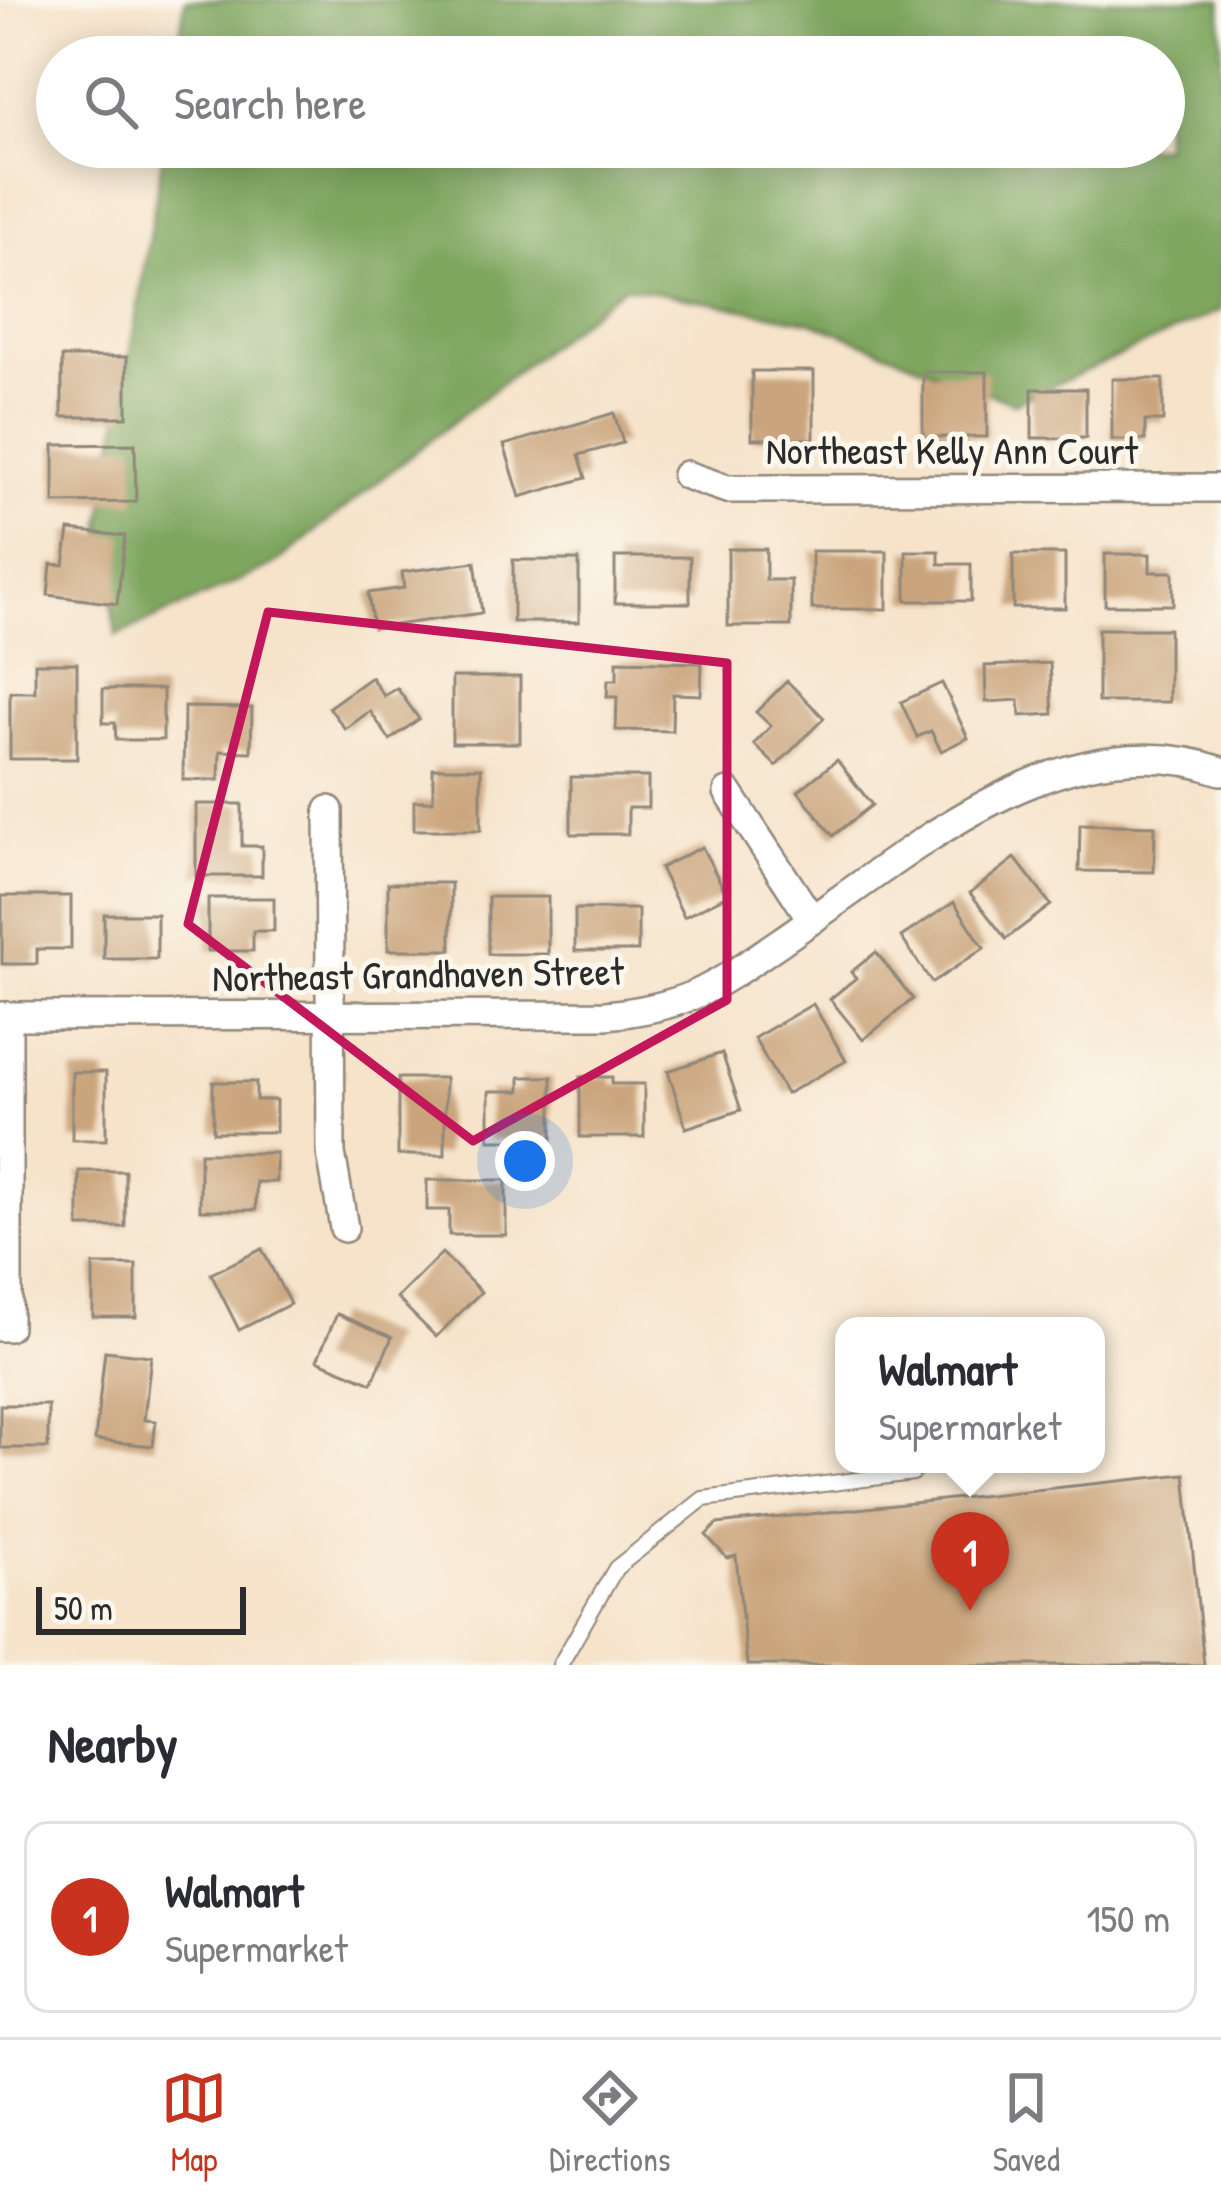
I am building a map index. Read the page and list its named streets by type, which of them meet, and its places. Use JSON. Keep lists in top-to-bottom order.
{
  "streets": {
    "street": ["Northeast Kelly Ann Court", "Northeast Grandhaven Street"]
  },
  "scale_bar": "50 m",
  "page": {
    "search": "Search here",
    "popup": ["Walmart", "Supermarket"],
    "pins": "1",
    "scale": "50 m",
    "heading": "Nearby",
    "list": [
      {
        "mark": "1",
        "name": "Walmart",
        "note": "Supermarket",
        "value": "150 m"
      }
    ],
    "nav": ["Map", "Directions", "Saved"]
  }
}
